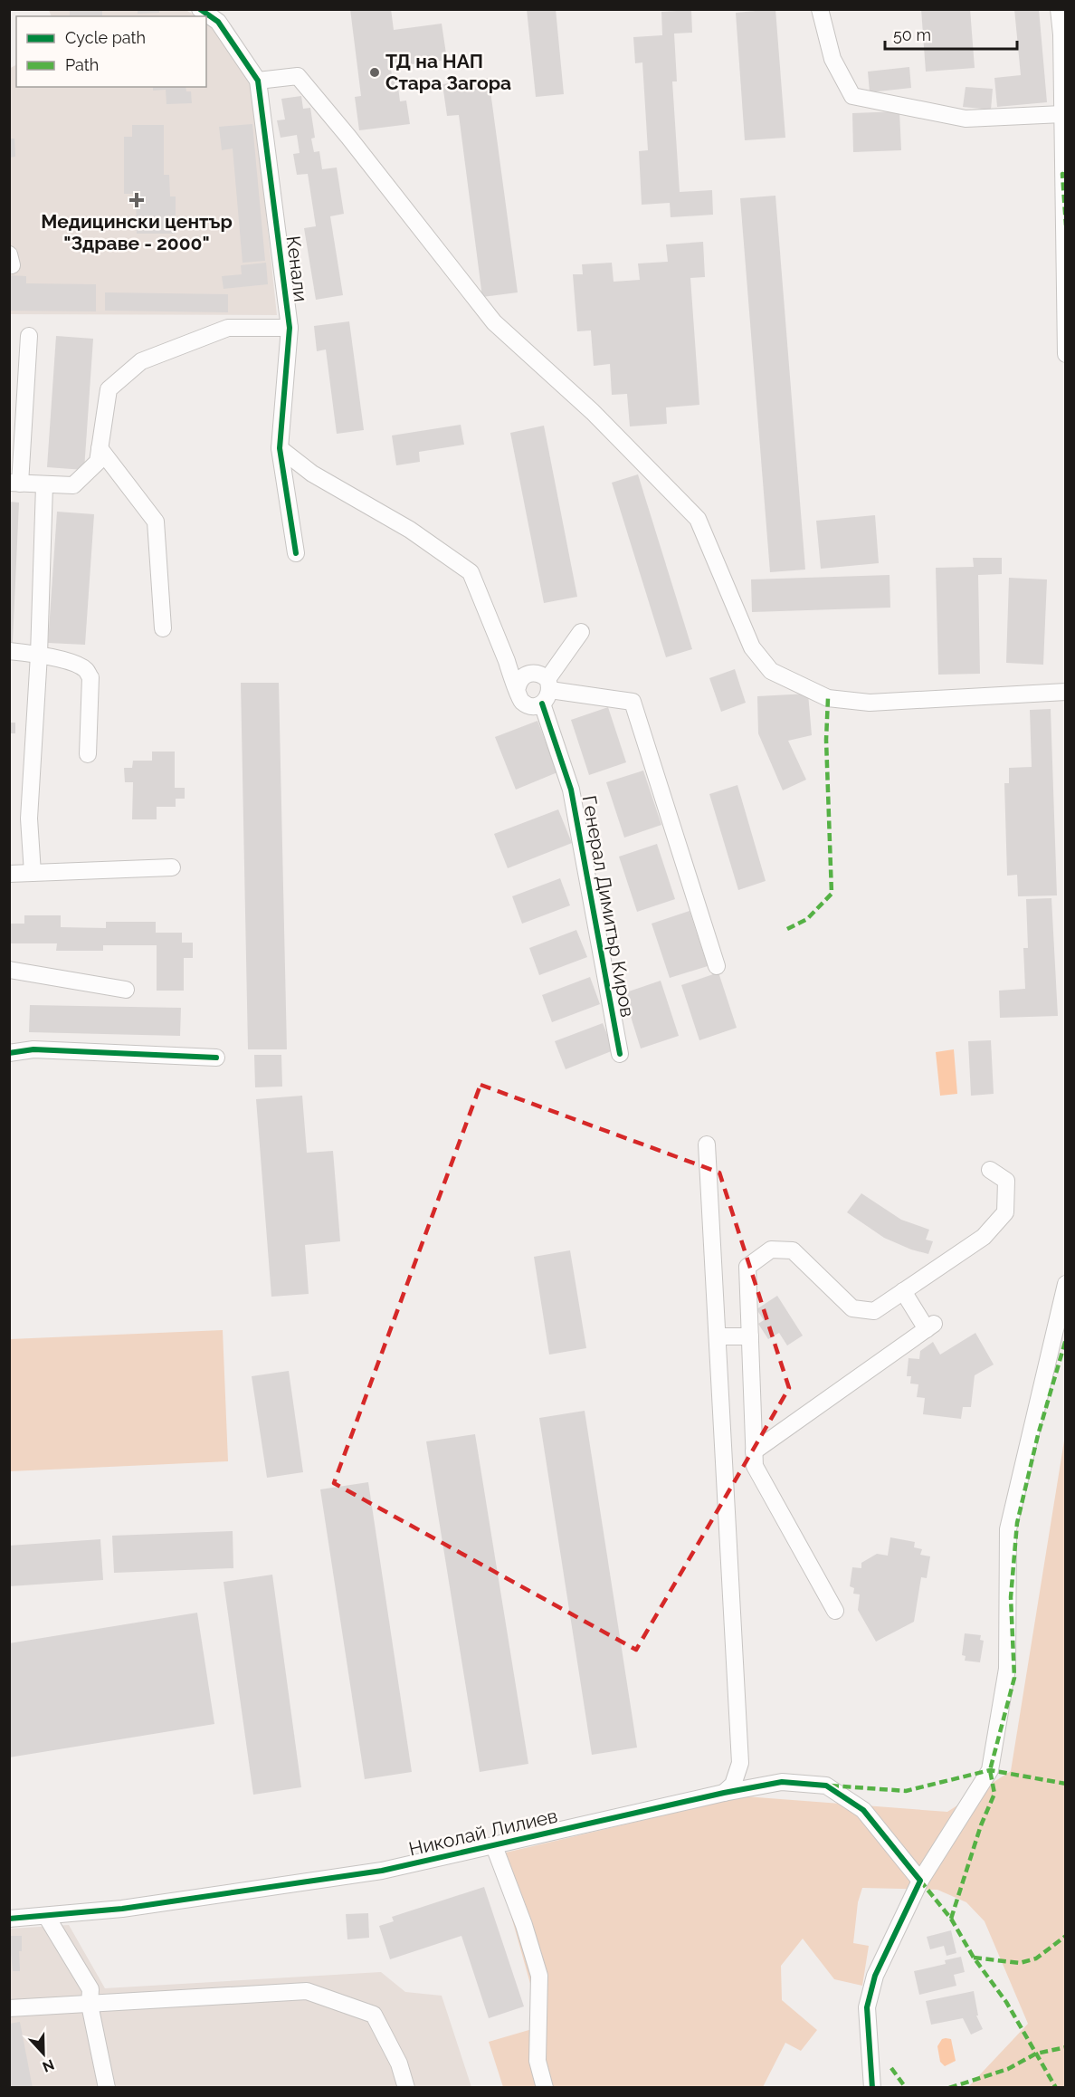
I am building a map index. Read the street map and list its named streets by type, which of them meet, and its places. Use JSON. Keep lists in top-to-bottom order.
{
  "streets": {
    "street": ["Кенали", "Генерал Димитър Киров", "Николай Лилиев"]
  },
  "places": {
    "other": ["ТД на НАП Стара Загора"],
    "health": ["Медицински център \"Здраве - 2000\""]
  },
  "legend": ["Cycle path", "Path"],
  "scale_bar": "50 m",
  "north": "bottom"
}
